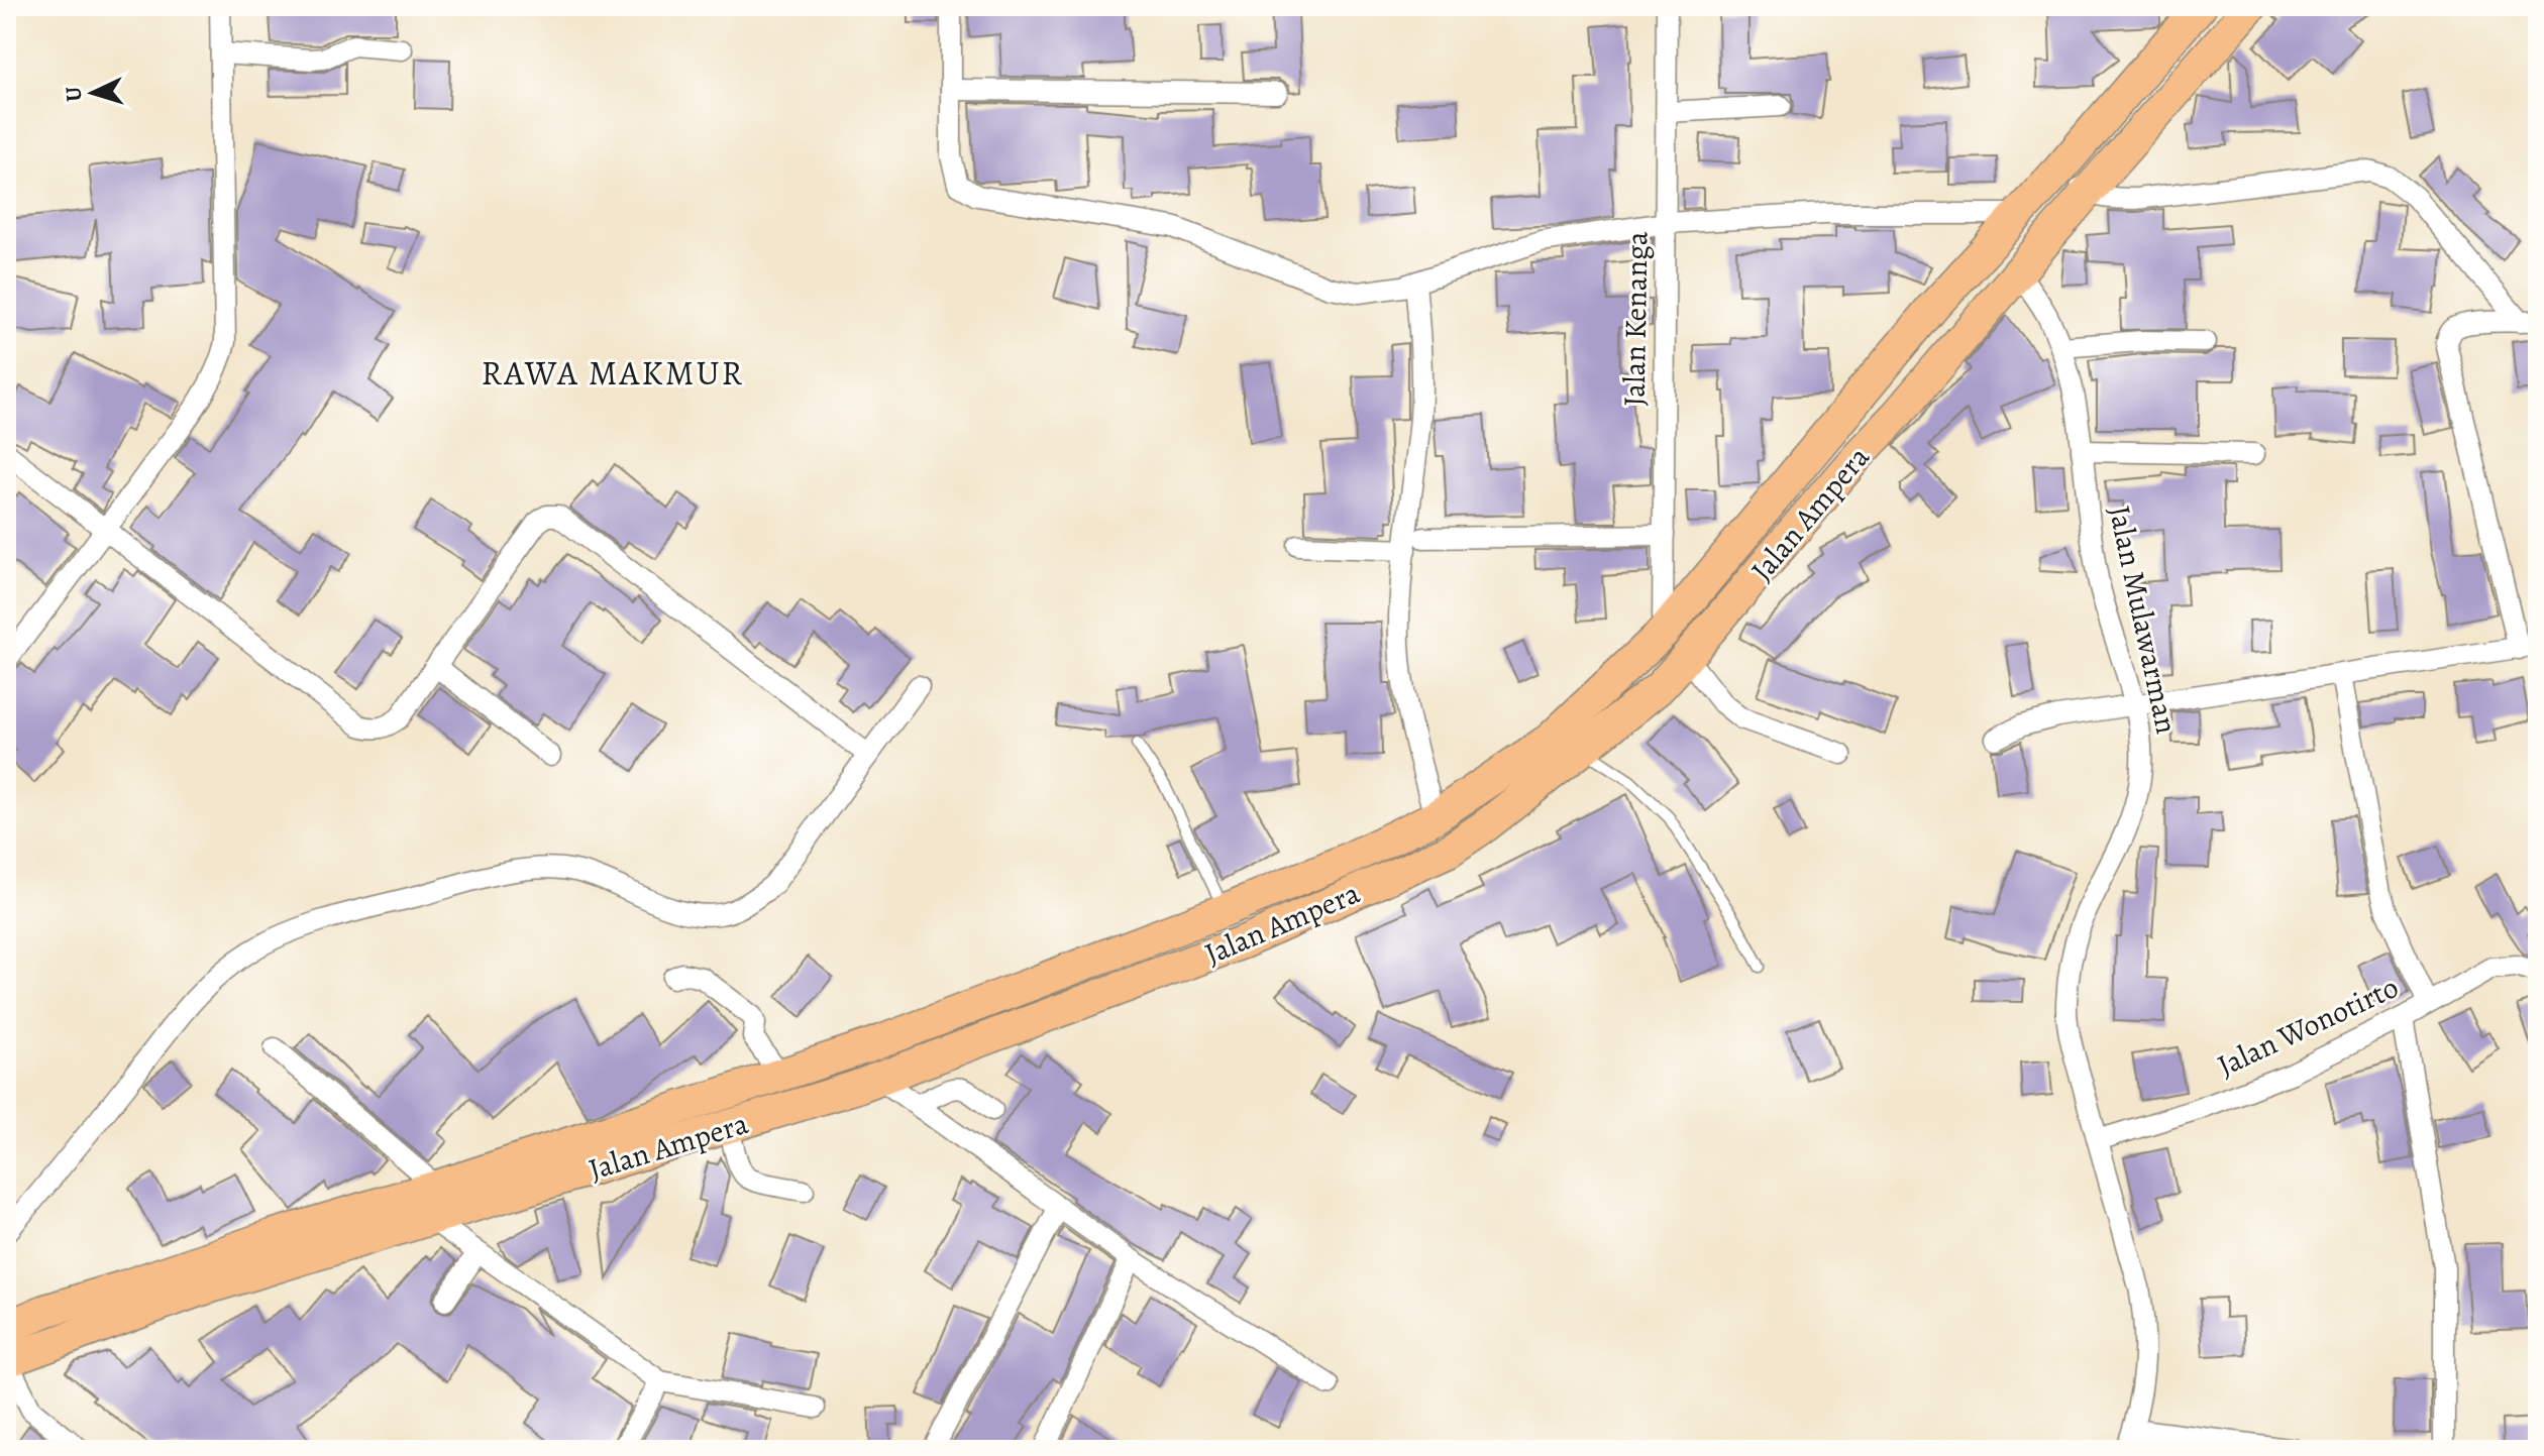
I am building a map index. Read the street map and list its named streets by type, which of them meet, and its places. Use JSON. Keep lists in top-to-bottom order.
{
  "streets": {
    "main road": ["Jalan Ampera"],
    "street": ["Jalan Kenanga", "Jalan Mulawarman", "Jalan Wonotirto"]
  },
  "crossings": [
    ["Jalan Kenanga", "Jalan Ampera"],
    ["Jalan Ampera", "Jalan Mulawarman"],
    ["Jalan Mulawarman", "Jalan Wonotirto"]
  ],
  "districts": ["RAWA MAKMUR"],
  "north": "left"
}
